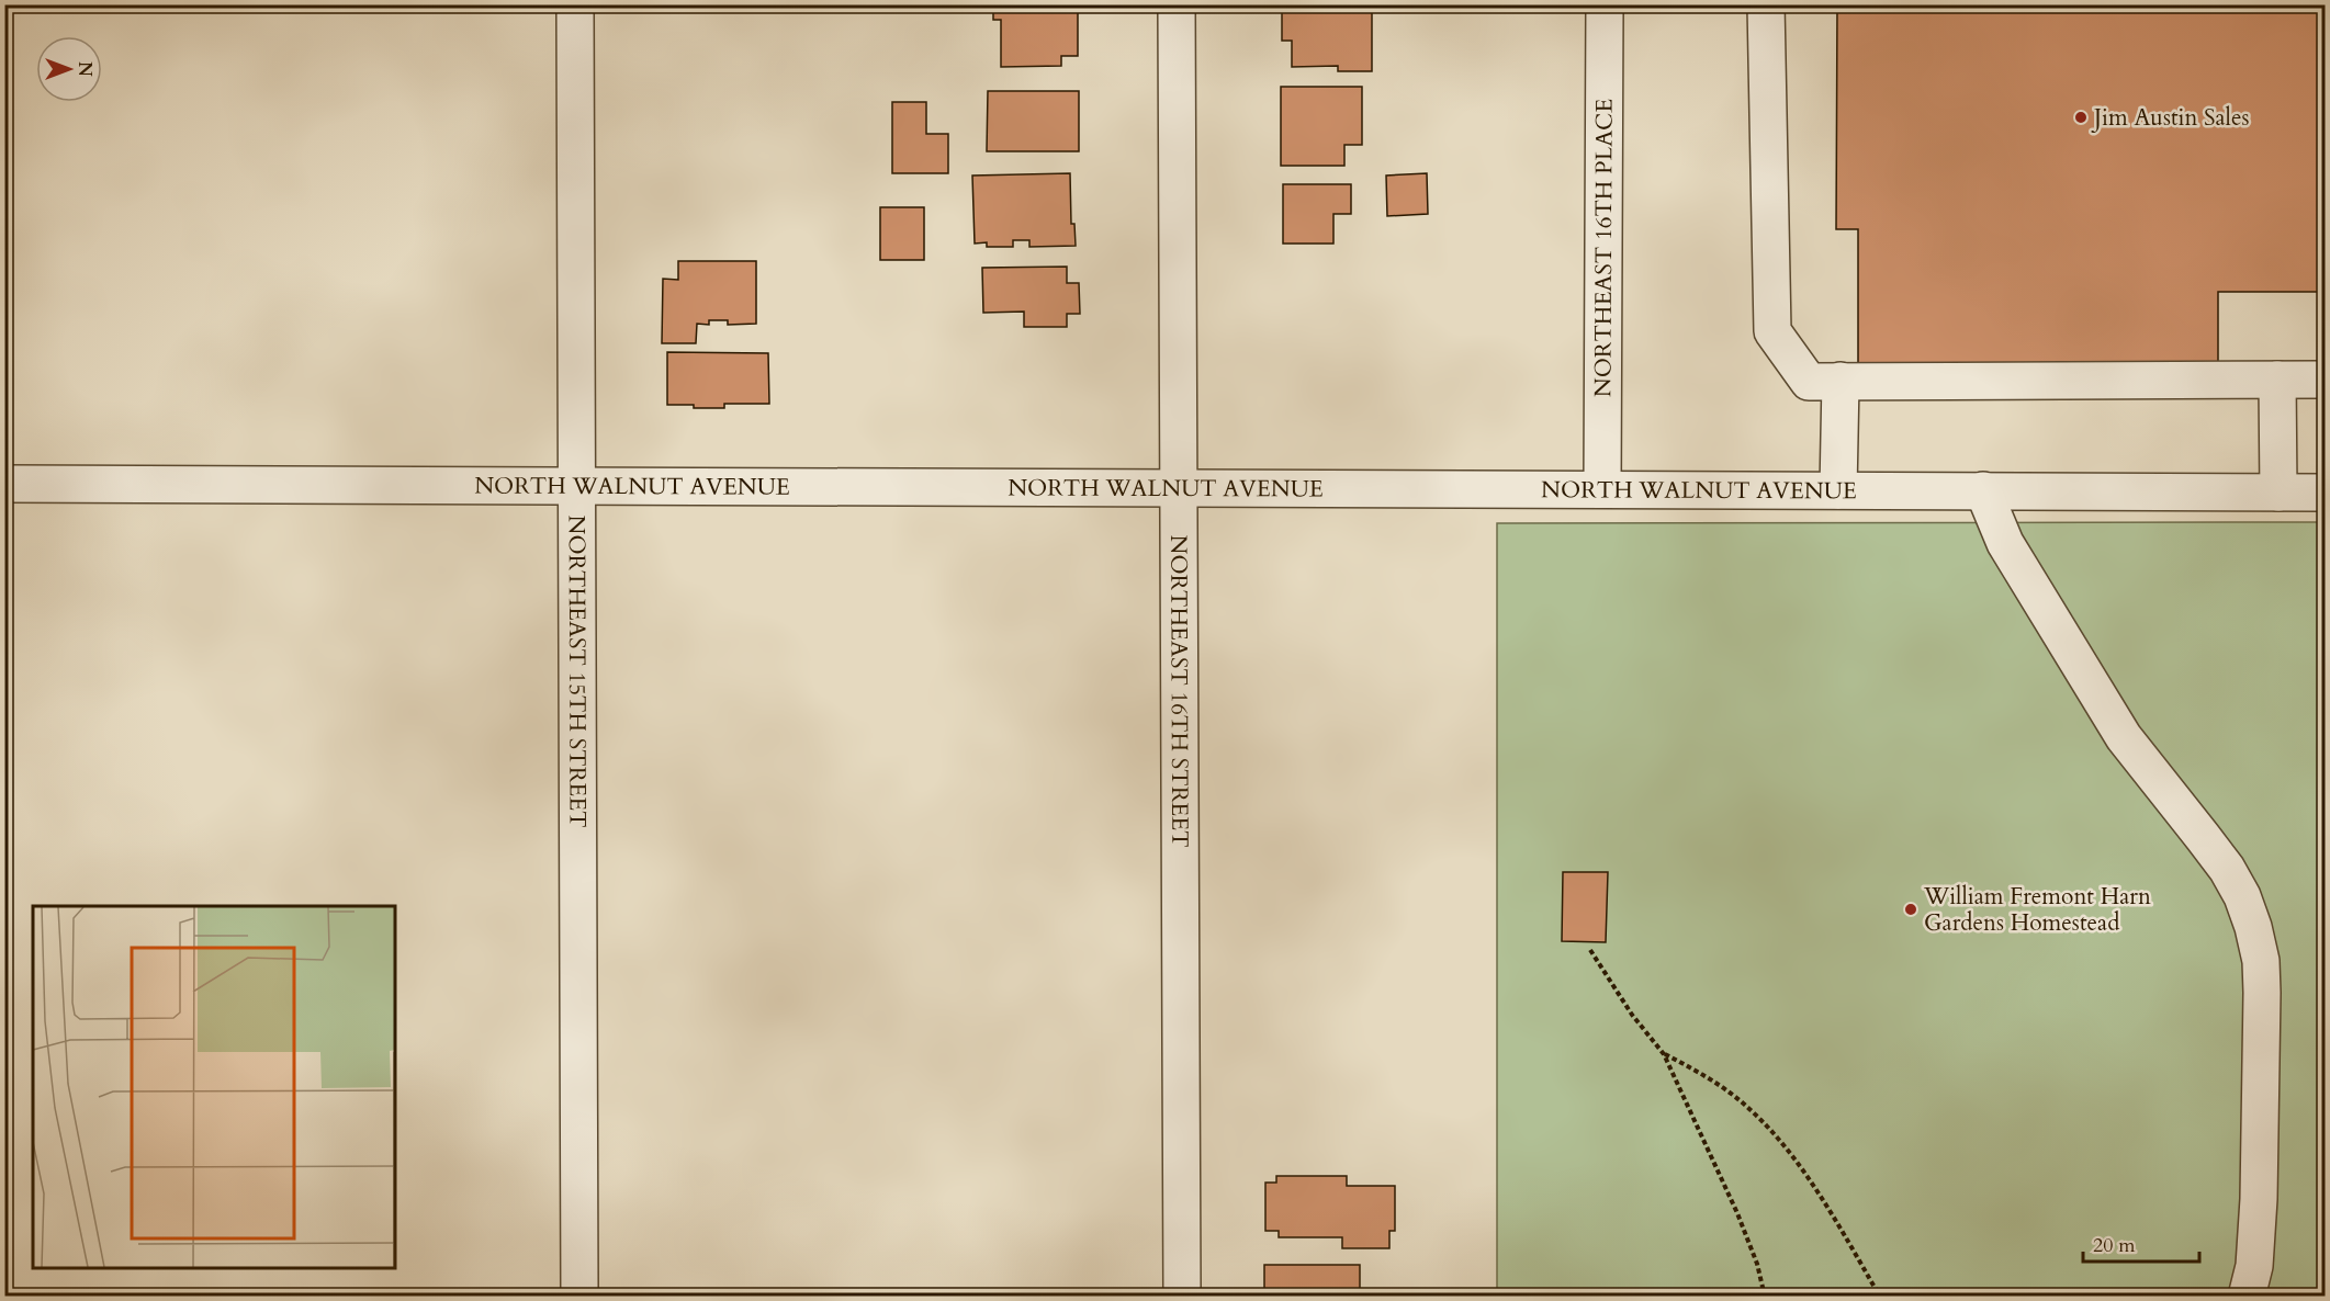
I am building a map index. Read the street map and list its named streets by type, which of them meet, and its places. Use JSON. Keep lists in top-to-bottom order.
{
  "streets": {
    "street": [
      "NORTHEAST 16TH PLACE",
      "NORTH WALNUT AVENUE",
      "NORTHEAST 15TH STREET",
      "NORTHEAST 16TH STREET"
    ]
  },
  "crossings": [
    ["NORTHEAST 16TH PLACE", "NORTH WALNUT AVENUE"],
    ["NORTH WALNUT AVENUE", "NORTHEAST 15TH STREET"],
    ["NORTH WALNUT AVENUE", "NORTHEAST 16TH STREET"]
  ],
  "places": ["Jim Austin Sales", "William Fremont Harn Gardens Homestead"],
  "scale_bar": "20 m",
  "north": "right"
}
